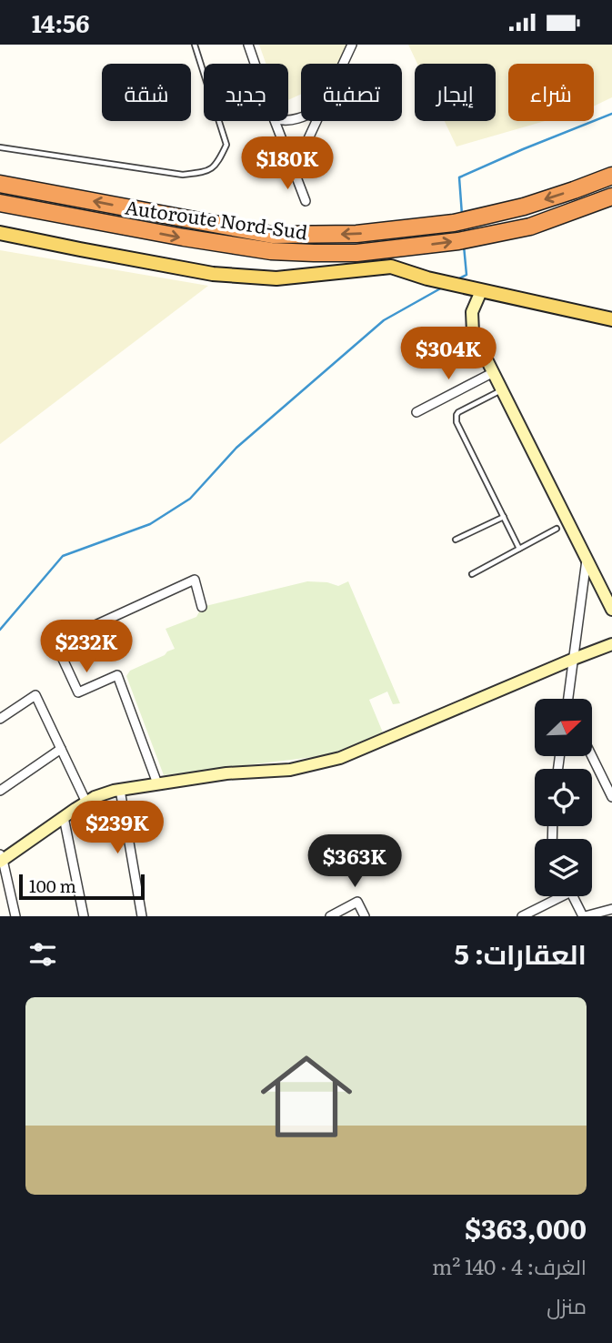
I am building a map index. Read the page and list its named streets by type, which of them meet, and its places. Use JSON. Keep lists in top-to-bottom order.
{
  "streets": {
    "highway": ["Autoroute Nord-Sud"]
  },
  "scale_bar": "100 m",
  "north": "top right",
  "page": {
    "status": "14:56",
    "chip": [
      "شراء",
      "إيجار",
      "تصفية",
      "جديد",
      "شقة"
    ],
    "price": [
      "$180K",
      "$304K",
      "$232K",
      "$239K",
      "$363K"
    ],
    "scale": "100 m",
    "heading": "العقارات: 5",
    "list": [
      {
        "name": "$363,000",
        "note": "الغرف: 4 · 140 m² · منزل"
      }
    ]
  }
}
